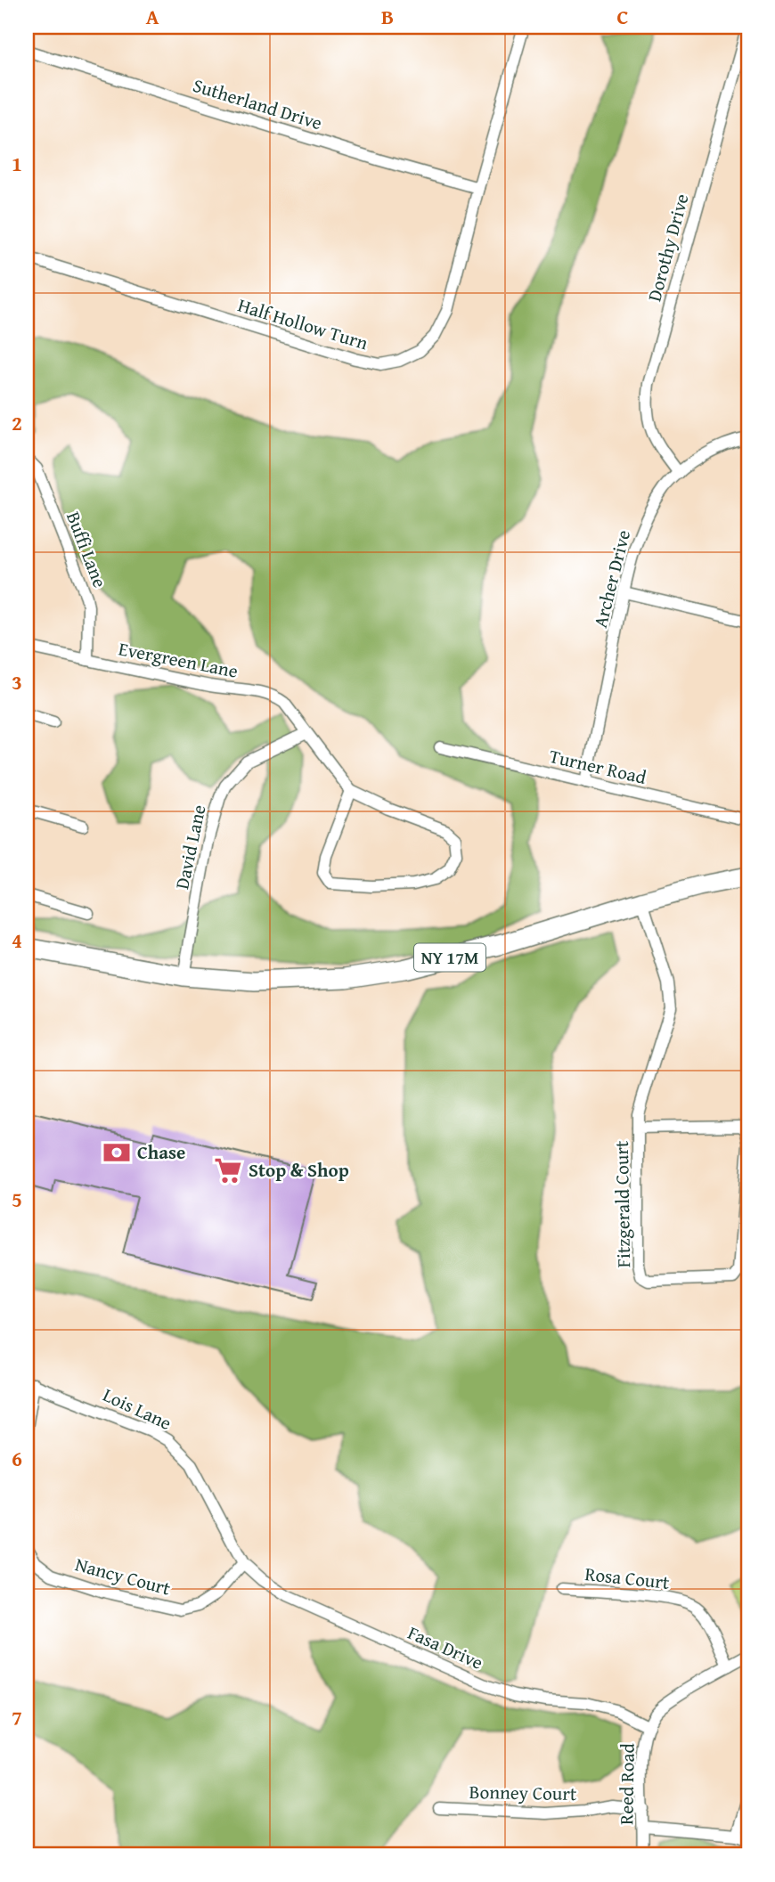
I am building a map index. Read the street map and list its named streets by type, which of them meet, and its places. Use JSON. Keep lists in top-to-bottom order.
{
  "streets": {
    "main road": ["NY 17M"],
    "street": [
      "Sutherland Drive",
      "Dorothy Drive",
      "Half Hollow Turn",
      "Buffi Lane",
      "Archer Drive",
      "Evergreen Lane",
      "Turner Road",
      "David Lane",
      "Fitzgerald Court",
      "Lois Lane",
      "Nancy Court",
      "Rosa Court",
      "Fasa Drive",
      "Reed Road",
      "Bonney Court"
    ]
  },
  "crossings": [
    ["Sutherland Drive", "Half Hollow Turn"],
    ["Dorothy Drive", "Archer Drive"],
    ["Buffi Lane", "Evergreen Lane"],
    ["Archer Drive", "Turner Road"],
    ["Evergreen Lane", "David Lane"],
    ["David Lane", "NY 17M"],
    ["NY 17M", "Fitzgerald Court"],
    ["Lois Lane", "Nancy Court"],
    ["Lois Lane", "Fasa Drive"],
    ["Nancy Court", "Fasa Drive"],
    ["Rosa Court", "Reed Road"],
    ["Fasa Drive", "Reed Road"],
    ["Reed Road", "Bonney Court"]
  ],
  "places": {
    "bank": ["Chase"],
    "supermarket": ["Stop & Shop"]
  },
  "grid": {
    "columns": ["A", "B", "C"],
    "rows": [
      "1",
      "2",
      "3",
      "4",
      "5",
      "6",
      "7"
    ]
  }
}
